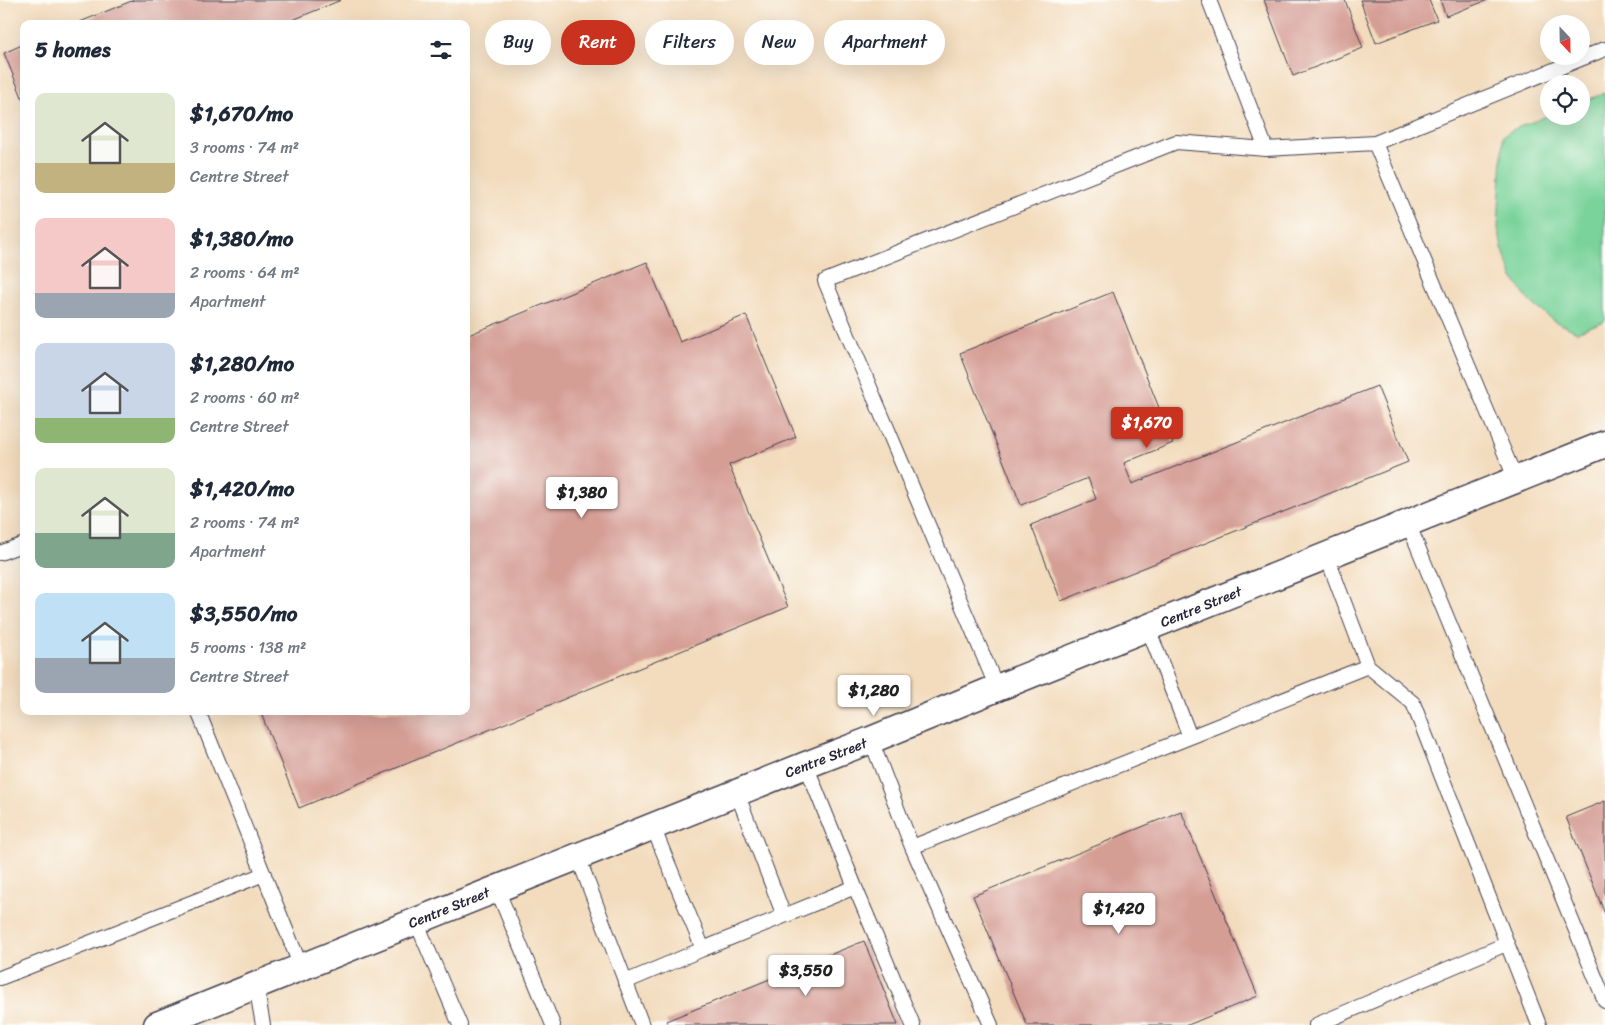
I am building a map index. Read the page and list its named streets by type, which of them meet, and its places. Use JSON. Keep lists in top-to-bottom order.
{
  "streets": {
    "street": ["Centre Street"]
  },
  "north": "bottom",
  "page": {
    "chip": [
      "Buy",
      "Rent",
      "Filters",
      "New",
      "Apartment"
    ],
    "heading": "5 homes",
    "list": [
      {
        "name": "$1,670/mo",
        "note": "3 rooms · 74 m² · Centre Street"
      },
      {
        "name": "$1,380/mo",
        "note": "2 rooms · 64 m² · Apartment"
      },
      {
        "name": "$1,280/mo",
        "note": "2 rooms · 60 m² · Centre Street"
      },
      {
        "name": "$1,420/mo",
        "note": "2 rooms · 74 m² · Apartment"
      },
      {
        "name": "$3,550/mo",
        "note": "5 rooms · 138 m² · Centre Street"
      }
    ],
    "price": [
      "$1,670",
      "$1,380",
      "$1,280",
      "$1,420",
      "$3,550"
    ]
  }
}
